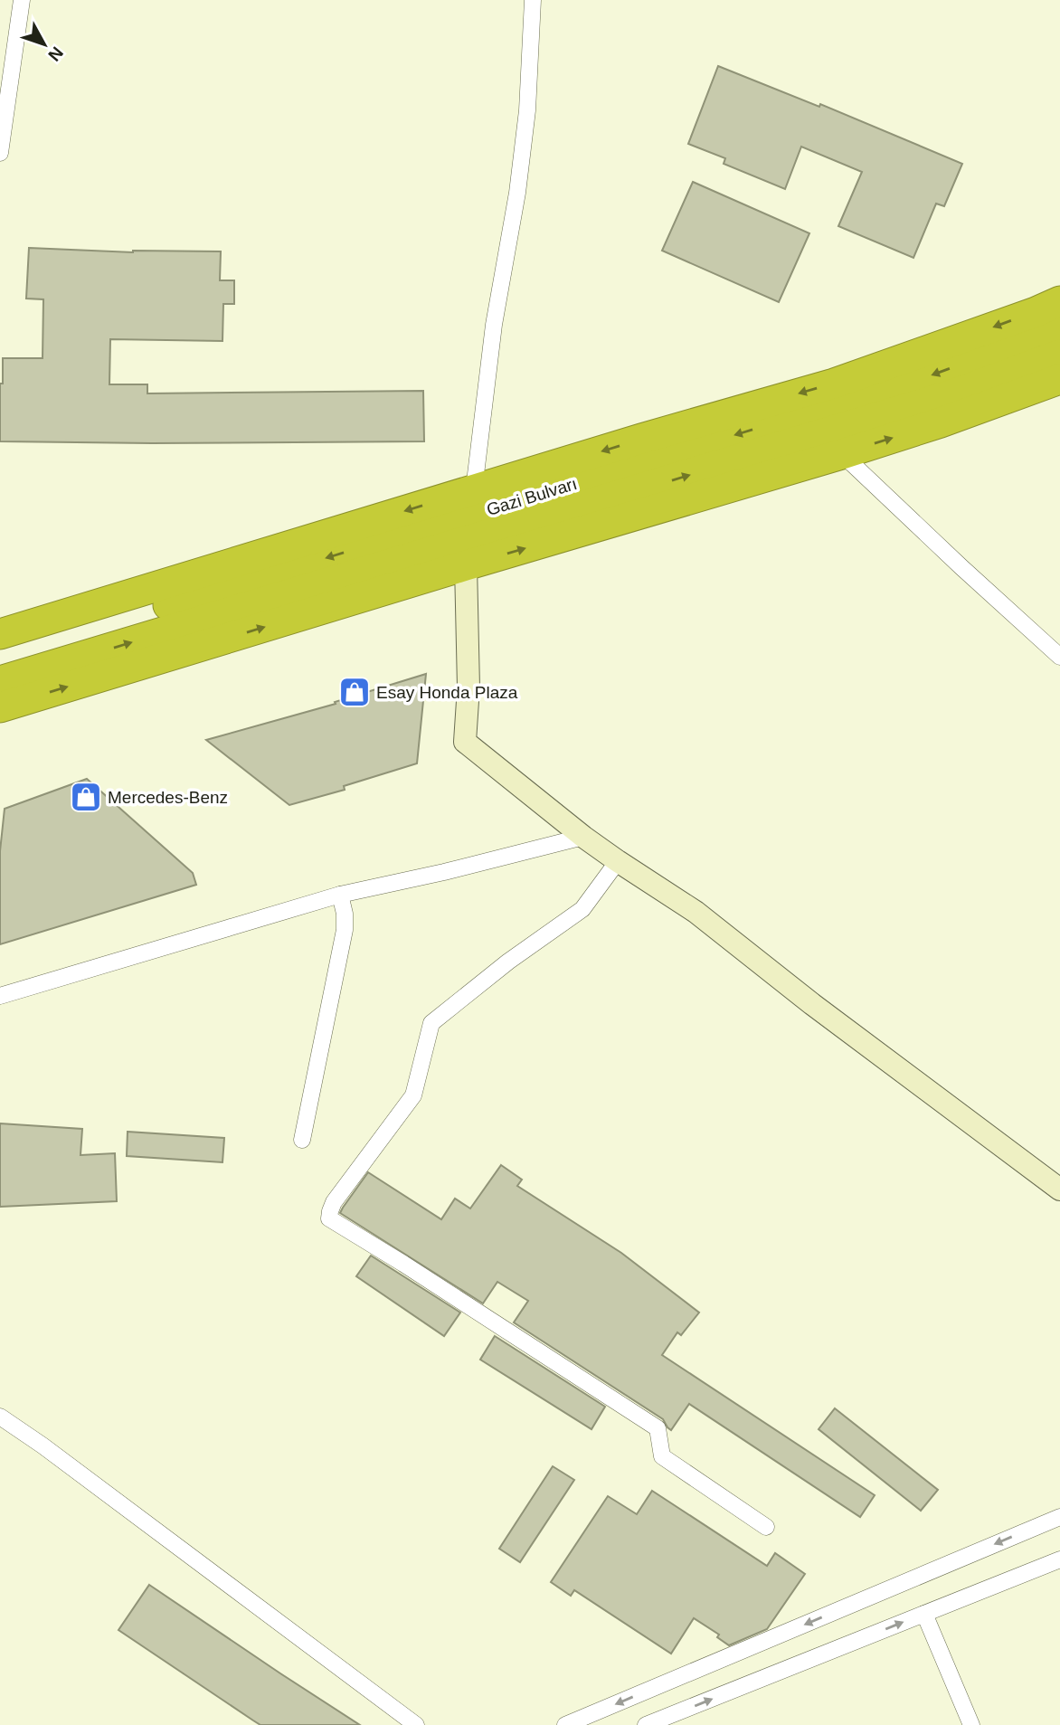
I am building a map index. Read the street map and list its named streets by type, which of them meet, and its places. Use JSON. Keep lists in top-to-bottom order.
{
  "streets": {
    "highway": ["Gazi Bulvarı"]
  },
  "places": {
    "shop": ["Esay Honda Plaza", "Mercedes-Benz"]
  },
  "north": "bottom right"
}
